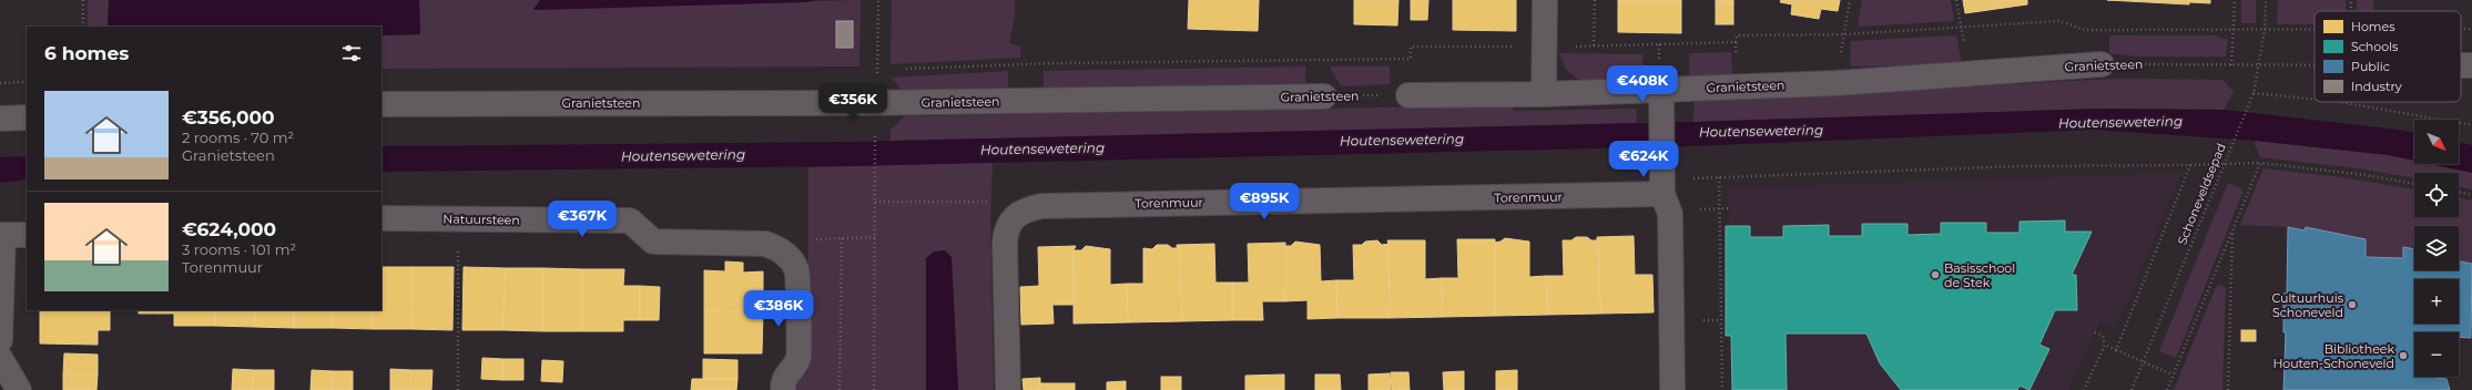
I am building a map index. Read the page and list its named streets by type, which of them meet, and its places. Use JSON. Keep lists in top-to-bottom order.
{
  "streets": {
    "street": ["Granietsteen", "Torenmuur", "Natuursteen"],
    "path": ["Schoneveldsepad"]
  },
  "crossings": [
    ["Granietsteen", "Schoneveldsepad"]
  ],
  "water": ["Houtensewetering"],
  "places": ["Basisschool de Stek", "Cultuurhuis Schoneveld", "Bibliotheek Houten-Schoneveld"],
  "legend": [
    "Homes",
    "Schools",
    "Public",
    "Industry"
  ],
  "north": "bottom right",
  "page": {
    "heading": "6 homes",
    "price": [
      "€408K",
      "€356K",
      "€624K",
      "€895K",
      "€367K",
      "€386K"
    ],
    "list": [
      {
        "name": "€356,000",
        "note": "2 rooms · 70 m² · Granietsteen"
      },
      {
        "name": "€624,000",
        "note": "3 rooms · 101 m² · Torenmuur"
      }
    ],
    "map_buttons": ["+", "−"]
  }
}
